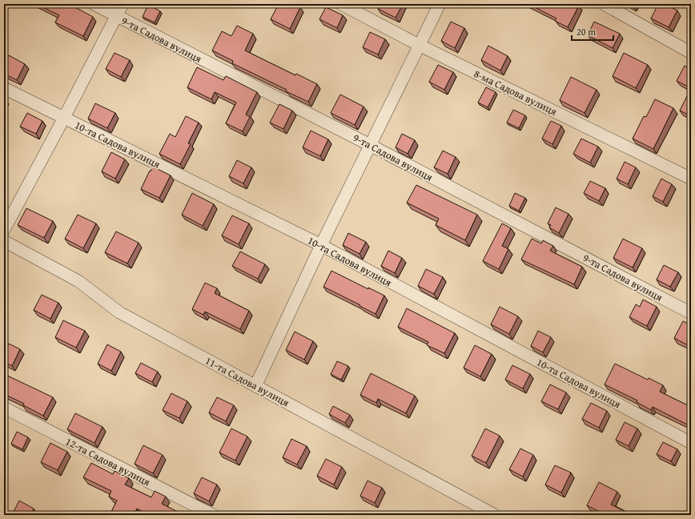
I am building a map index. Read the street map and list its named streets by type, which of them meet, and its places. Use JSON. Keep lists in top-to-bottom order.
{
  "streets": {
    "street": [
      "9-та Садова вулиця",
      "8-ма Садова вулиця",
      "10-та Садова вулиця",
      "11-та Садова вулиця",
      "12-та Садова вулиця"
    ]
  },
  "scale_bar": "20 m"
}
